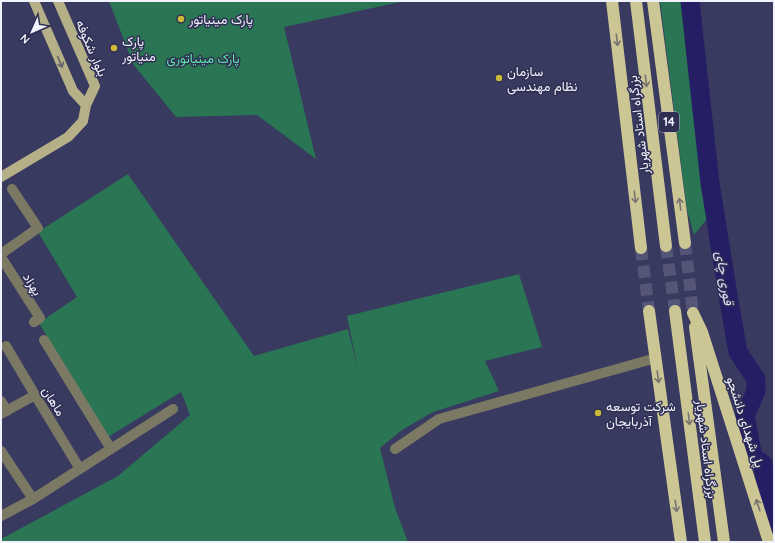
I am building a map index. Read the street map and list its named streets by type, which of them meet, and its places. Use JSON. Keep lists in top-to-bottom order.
{
  "streets": {
    "highway": ["14", "بزرگراه استاد شهریار", "پل شهدای دانشجو"],
    "main road": ["بلوار شکوفه"],
    "street": ["بهزاد", "ماهان"]
  },
  "water": ["قوری چای"],
  "parks": ["پارک مینیاتوری"],
  "places": [
    "پارک مینیاتور",
    "پارک منیاتور",
    "سازمان نظام مهندسی",
    "شرکت توسعه آذربایجان"
  ],
  "north": "bottom left"
}
